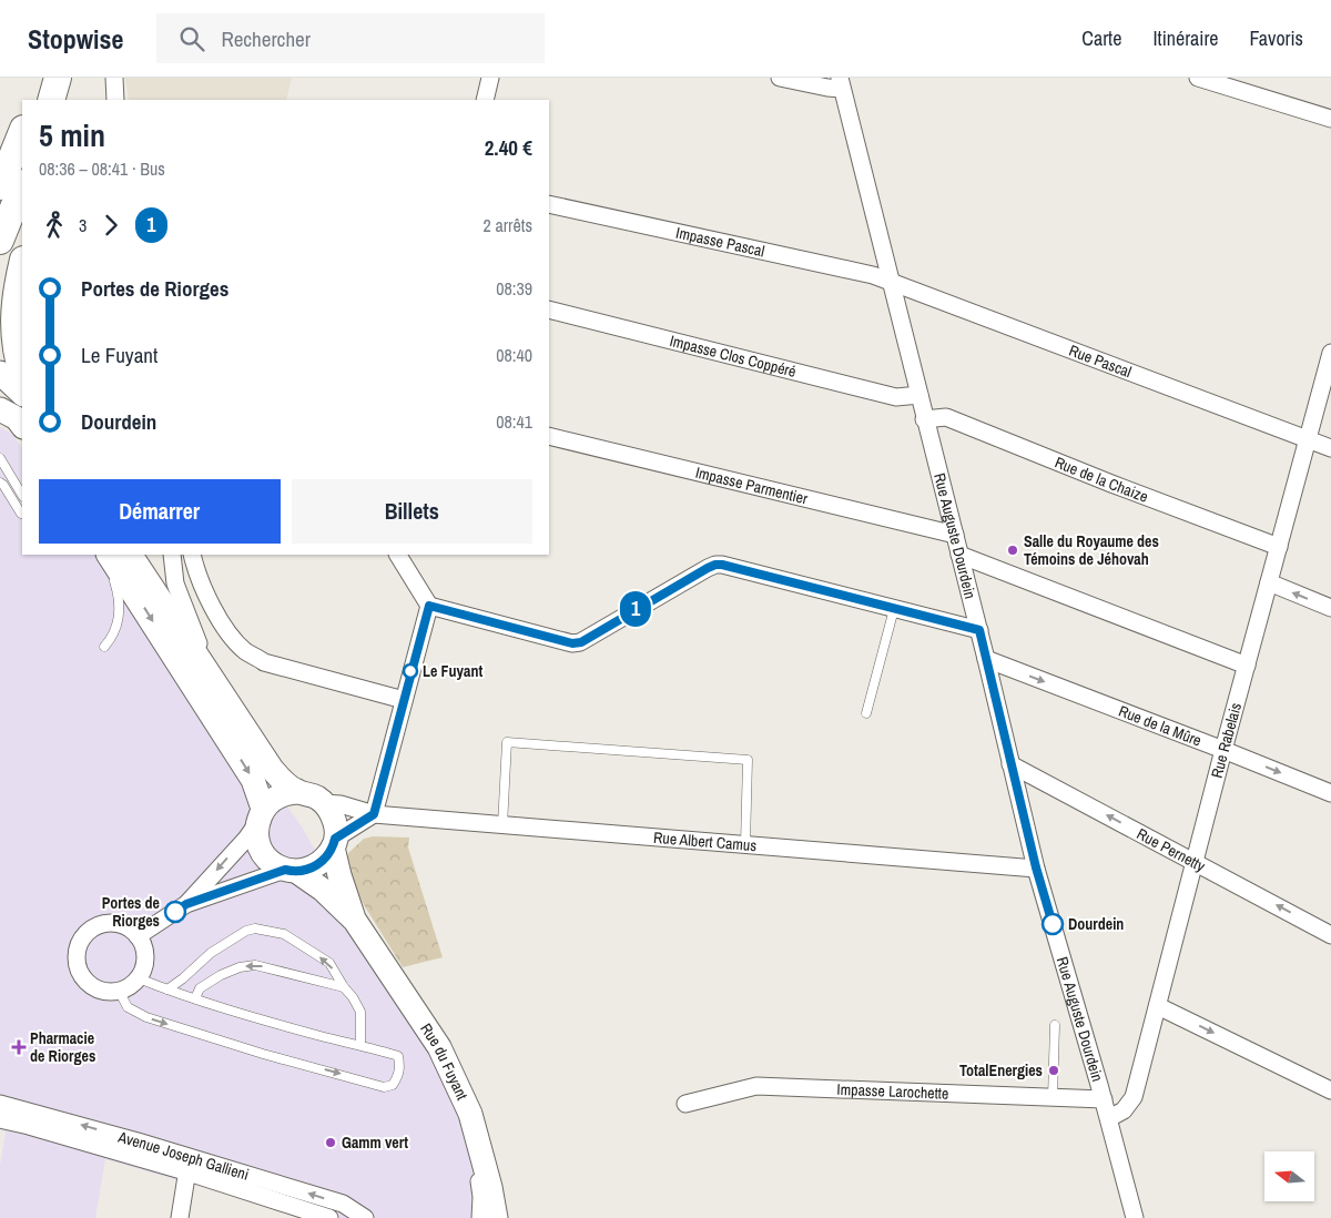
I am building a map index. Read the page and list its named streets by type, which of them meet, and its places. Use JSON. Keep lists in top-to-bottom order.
{
  "streets": {
    "street": [
      "Impasse Pascal",
      "Impasse Clos Coppéré",
      "Rue Pascal",
      "Rue de la Chaize",
      "Impasse Parmentier",
      "Rue Auguste Dourdein",
      "Rue de la Mûre",
      "Rue Rabelais",
      "Rue Albert Camus",
      "Rue Pernetty",
      "Rue du Fuyant",
      "Impasse Larochette",
      "Avenue Joseph Gallieni"
    ]
  },
  "crossings": [
    ["Impasse Pascal", "Rue Pascal"],
    ["Impasse Pascal", "Rue Auguste Dourdein"],
    ["Impasse Clos Coppéré", "Rue Auguste Dourdein"],
    ["Rue Pascal", "Rue Auguste Dourdein"],
    ["Rue Pascal", "Rue Rabelais"],
    ["Rue de la Chaize", "Rue Auguste Dourdein"],
    ["Rue de la Chaize", "Rue Rabelais"],
    ["Impasse Parmentier", "Rue Auguste Dourdein"],
    ["Rue Auguste Dourdein", "Rue de la Mûre"],
    ["Rue Auguste Dourdein", "Rue Rabelais"],
    ["Rue Auguste Dourdein", "Rue Albert Camus"],
    ["Rue Auguste Dourdein", "Rue Pernetty"],
    ["Rue Auguste Dourdein", "Impasse Larochette"],
    ["Rue de la Mûre", "Rue Rabelais"],
    ["Rue Rabelais", "Rue Pernetty"],
    ["Rue Albert Camus", "Rue du Fuyant"]
  ],
  "places": {
    "other": [
      "Salle du Royaume des Témoins de Jéhovah",
      "Le Fuyant",
      "Portes de Riorges",
      "Dourdein",
      "TotalEnergies",
      "Gamm vert"
    ],
    "health": ["Pharmacie de Riorges"]
  },
  "lines": ["bus line 1"],
  "north": "left",
  "page": {
    "header": "Stopwise",
    "search": "Rechercher",
    "nav": ["Carte", "Itinéraire", "Favoris"],
    "on_map": "1",
    "heading": ["5 min", "08:36 – 08:41 · Bus", "2.40 €"],
    "legs": ["3", "1", "2 arrêts"],
    "list": [
      {
        "name": "Portes de Riorges",
        "value": "08:39"
      },
      {
        "name": "Le Fuyant",
        "value": "08:40"
      },
      {
        "name": "Dourdein",
        "value": "08:41"
      }
    ],
    "buttons": ["Démarrer", "Billets"]
  }
}
